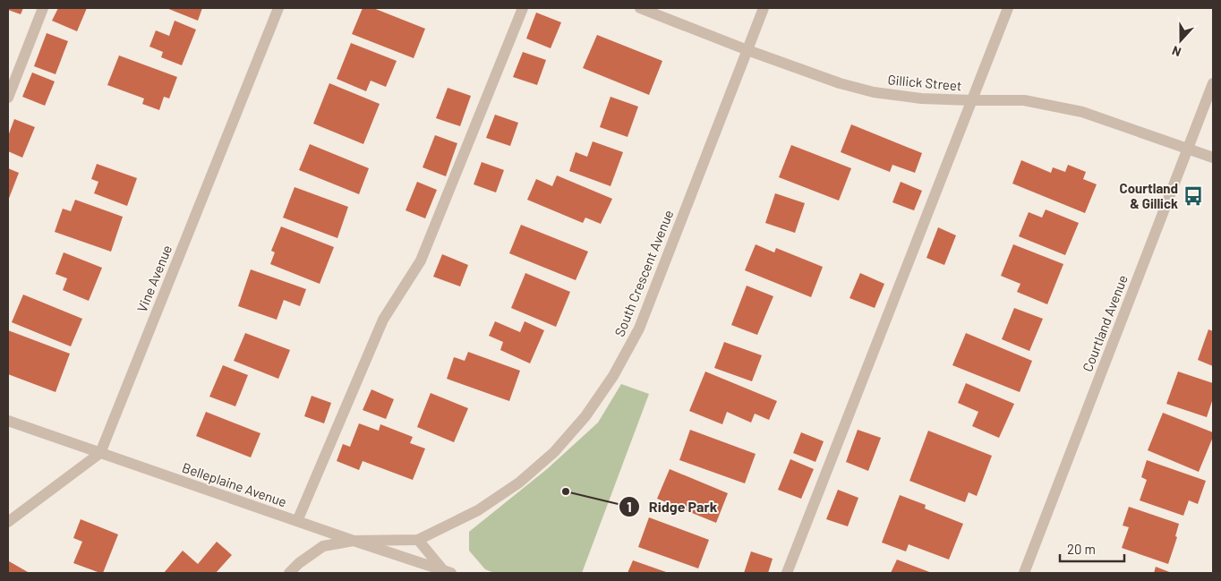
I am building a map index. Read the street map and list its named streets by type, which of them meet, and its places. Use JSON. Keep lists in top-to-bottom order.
{
  "streets": {
    "street": [
      "Gillick Street",
      "South Crescent Avenue",
      "Vine Avenue",
      "Courtland Avenue",
      "Belleplaine Avenue"
    ]
  },
  "crossings": [
    ["Gillick Street", "South Crescent Avenue"],
    ["Gillick Street", "Courtland Avenue"],
    ["South Crescent Avenue", "Belleplaine Avenue"],
    ["Vine Avenue", "Belleplaine Avenue"]
  ],
  "places": {
    "bus stop": ["Courtland & Gillick"],
    "other": ["Ridge Park"]
  },
  "scale_bar": "20 m",
  "north": "bottom"
}
